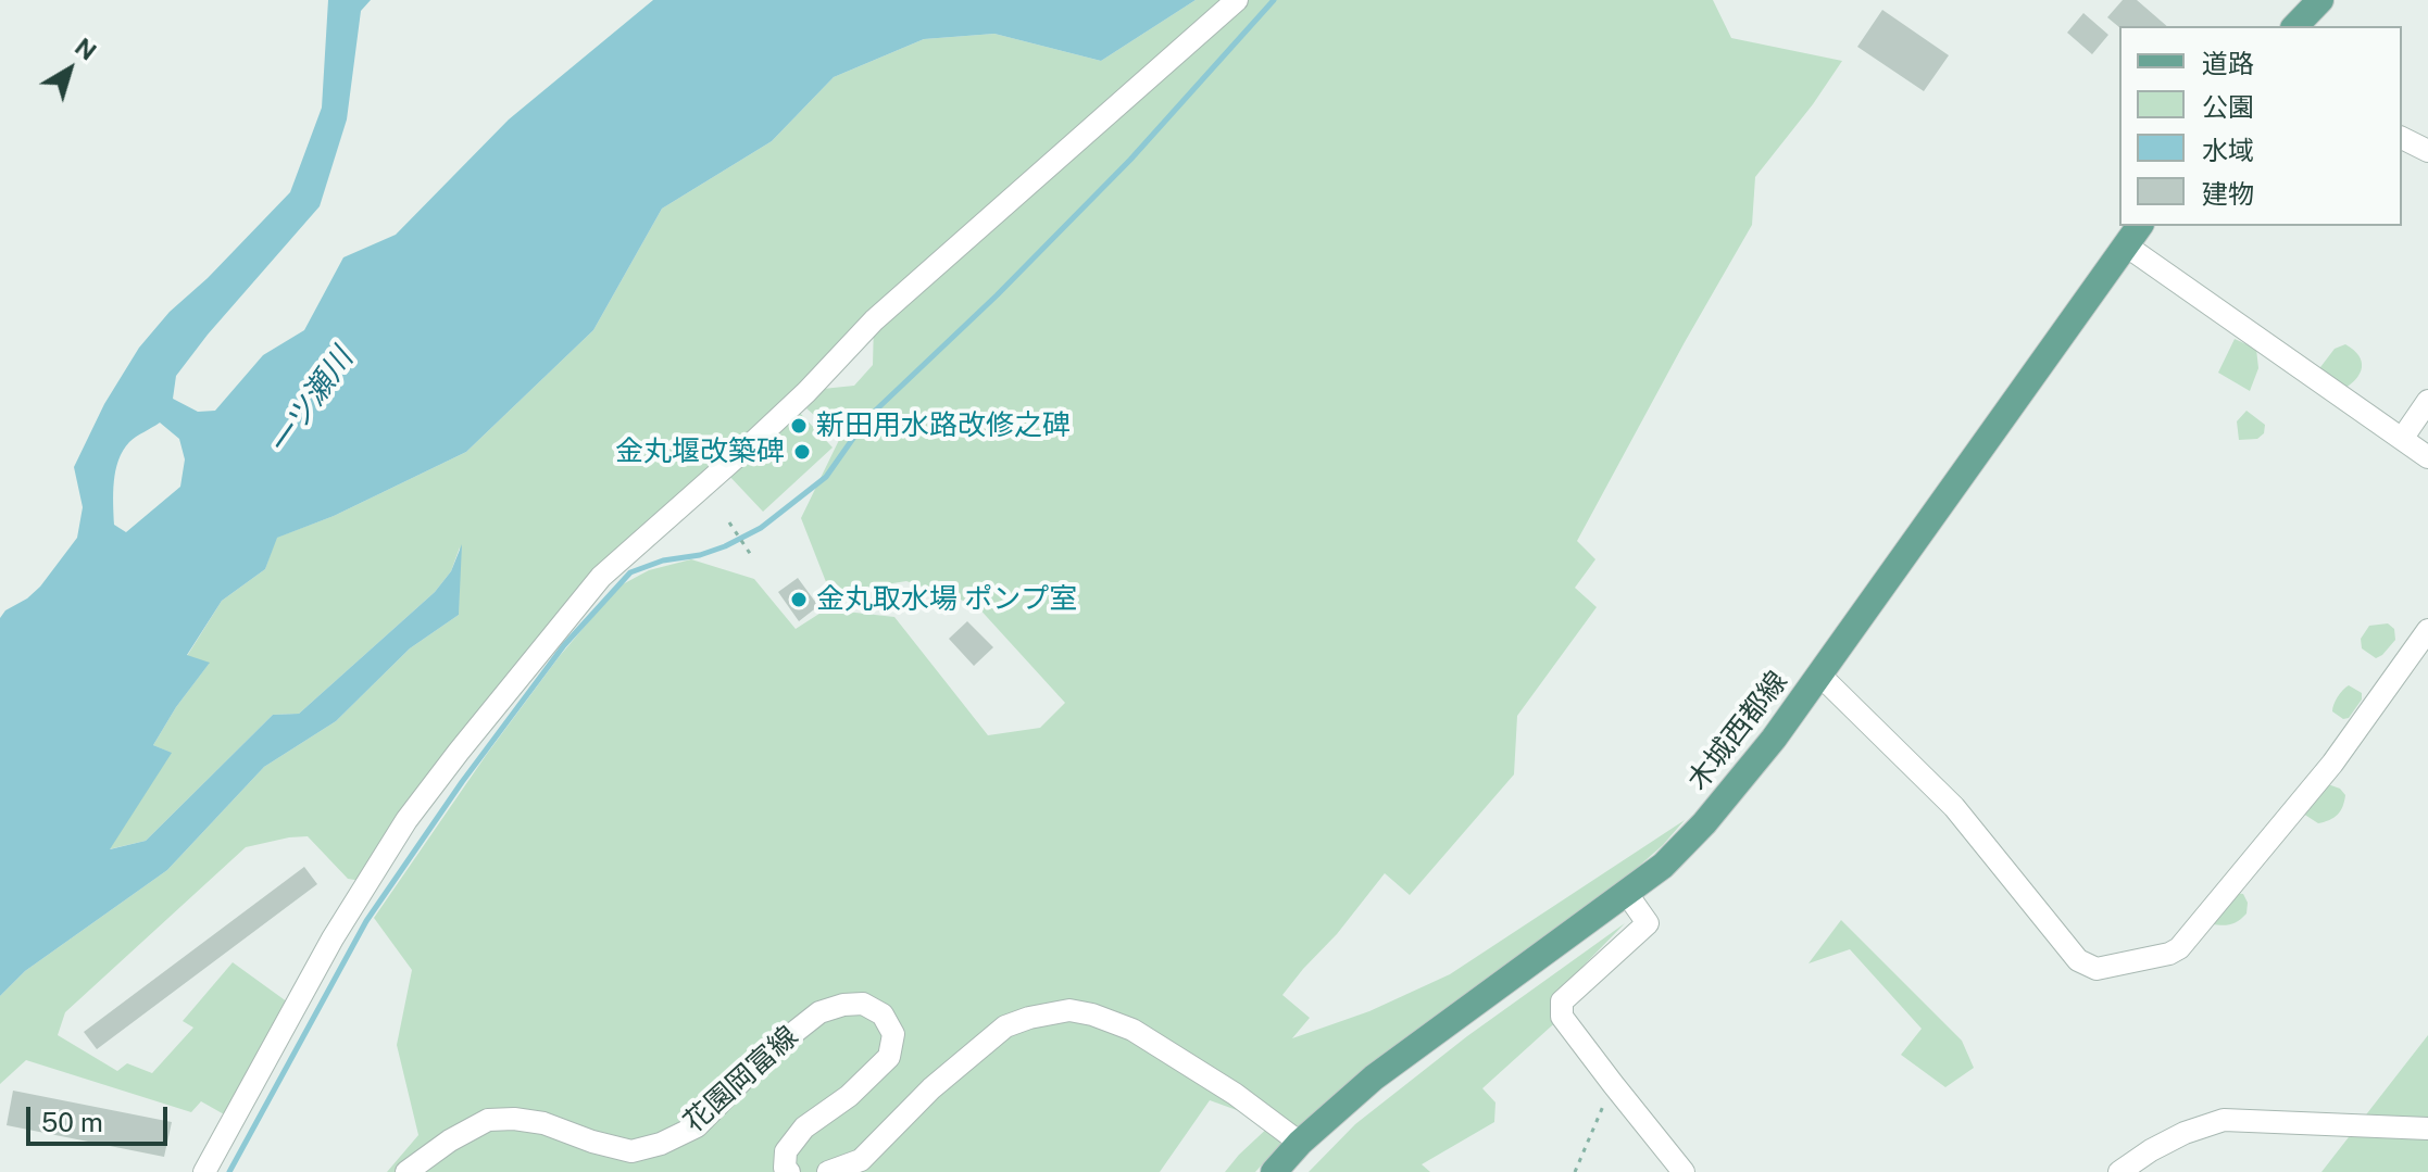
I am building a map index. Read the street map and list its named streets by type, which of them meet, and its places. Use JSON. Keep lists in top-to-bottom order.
{
  "streets": {
    "main road": ["木城西都線"],
    "street": ["花園岡富線"]
  },
  "water": ["一ツ瀬川"],
  "places": ["新田用水路改修之碑", "金丸堰改築碑", "金丸取水場 ポンプ室"],
  "legend": [
    "道路",
    "公園",
    "水域",
    "建物"
  ],
  "scale_bar": "50 m",
  "north": "top right"
}
